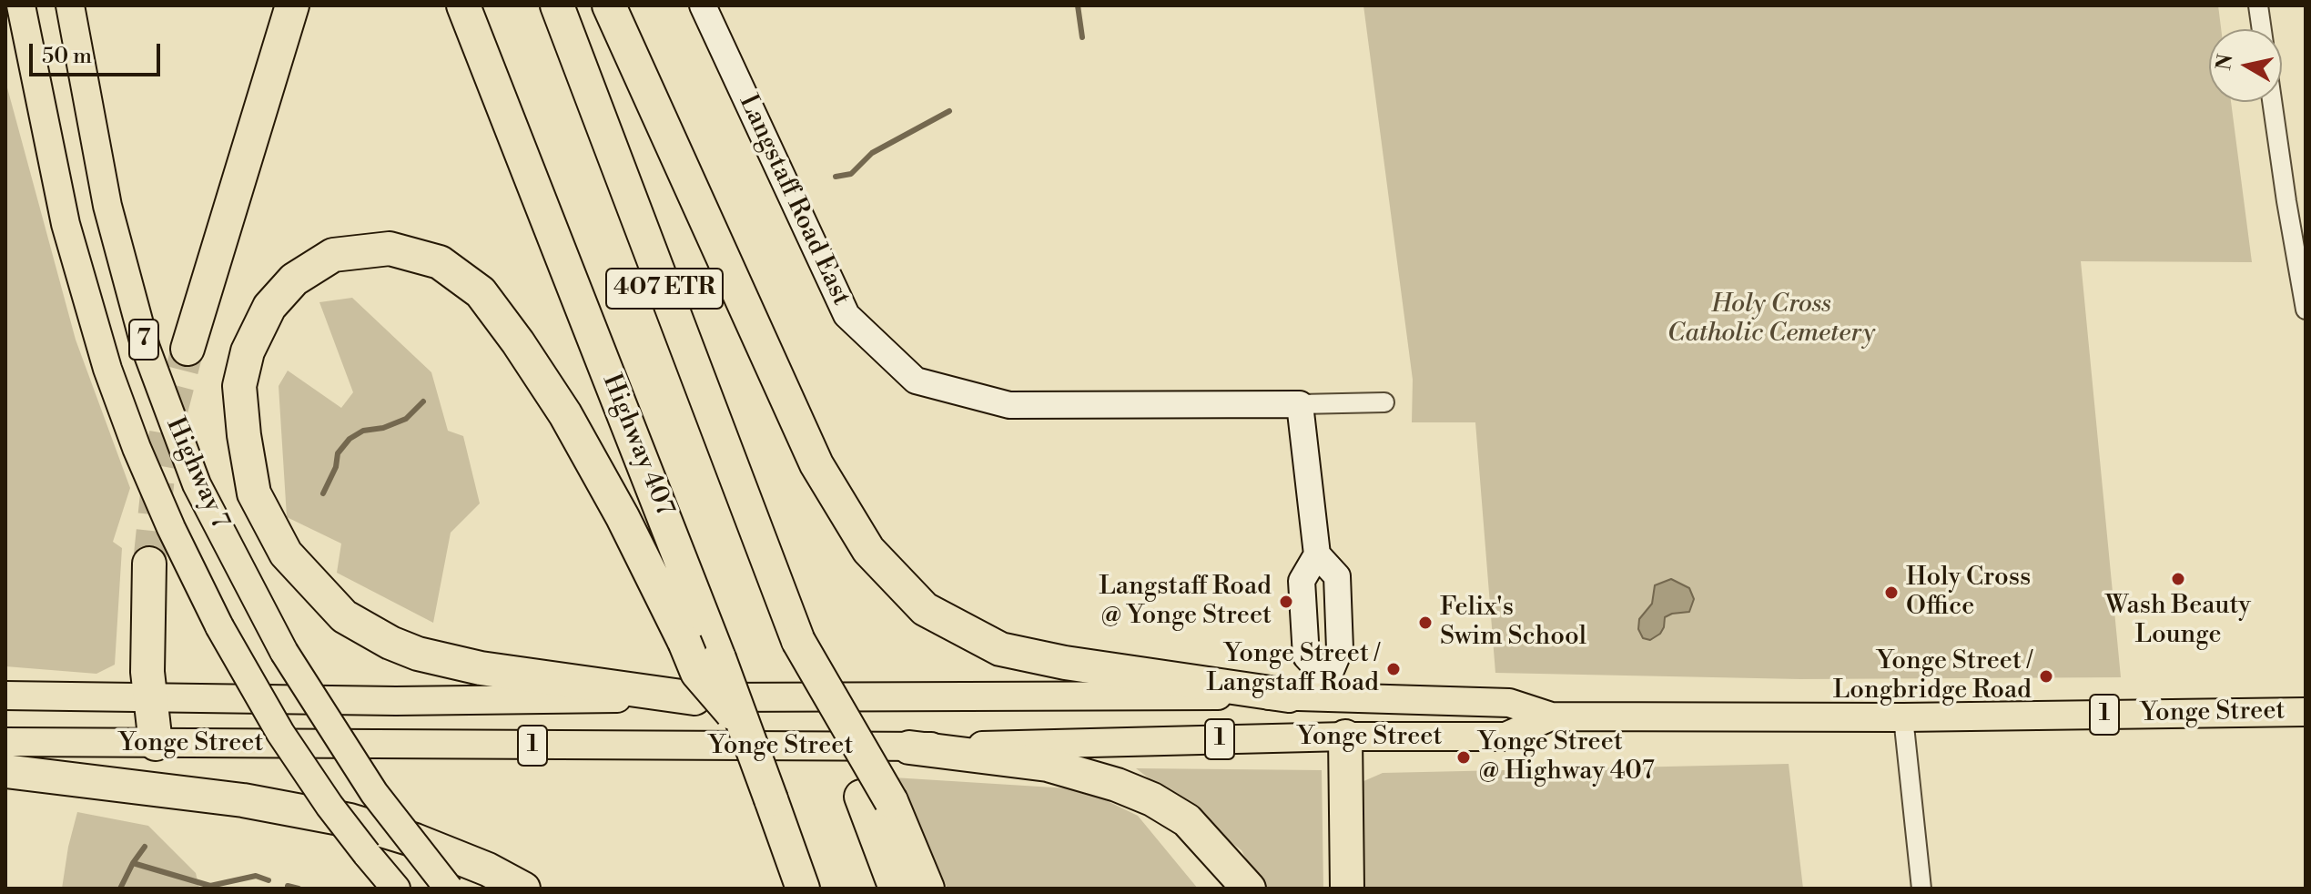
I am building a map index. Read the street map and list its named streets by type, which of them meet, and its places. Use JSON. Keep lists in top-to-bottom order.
{
  "streets": {
    "highway": ["407 ETR", "Highway 407"],
    "main road": [
      "7",
      "Highway 7",
      "Yonge Street",
      "1"
    ],
    "street": ["Langstaff Road East"]
  },
  "parks": ["Holy Cross Catholic Cemetery"],
  "places": [
    "Wash Beauty Lounge",
    "Holy Cross Office",
    "Langstaff Road @ Yonge Street",
    "Felix's Swim School",
    "Yonge Street / Langstaff Road",
    "Yonge Street / Longbridge Road",
    "Yonge Street @ Highway 407"
  ],
  "scale_bar": "50 m",
  "north": "left"
}
